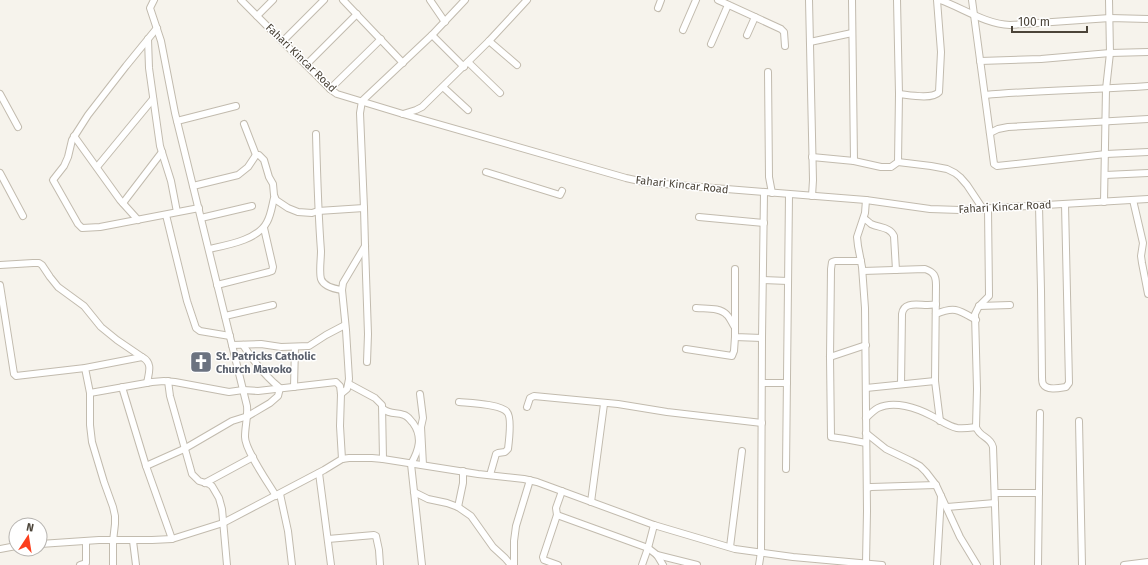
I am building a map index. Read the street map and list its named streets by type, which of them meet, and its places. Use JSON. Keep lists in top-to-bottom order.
{
  "streets": {
    "street": ["Fahari Kincar Road"]
  },
  "places": {
    "church": ["St. Patricks Catholic Church Mavoko"]
  },
  "scale_bar": "100 m",
  "north": "top"
}
